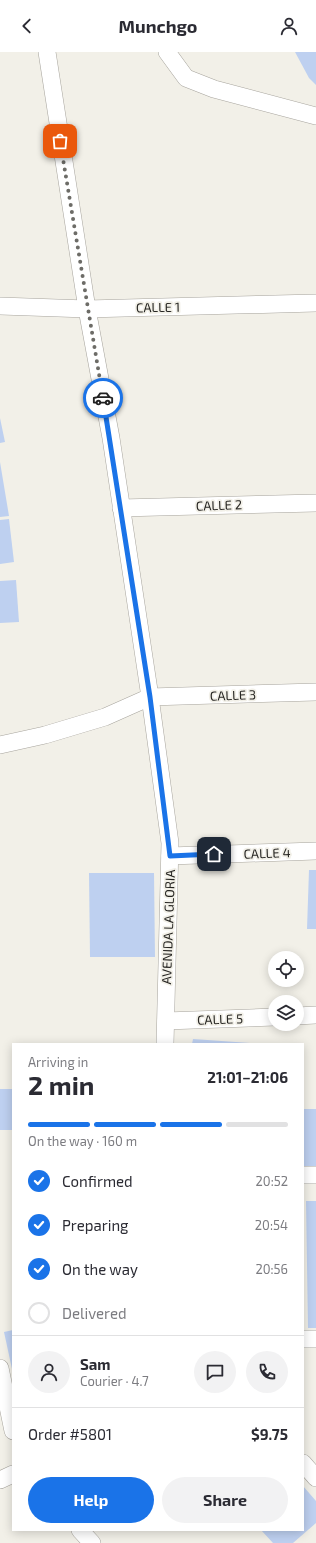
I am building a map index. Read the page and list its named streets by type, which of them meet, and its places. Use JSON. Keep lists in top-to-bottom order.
{
  "streets": {
    "street": [
      "CALLE 1",
      "CALLE 2",
      "CALLE 3",
      "CALLE 4",
      "AVENIDA LA GLORIA",
      "CALLE 5"
    ]
  },
  "crossings": [
    ["CALLE 1", "AVENIDA LA GLORIA"],
    ["CALLE 2", "AVENIDA LA GLORIA"],
    ["CALLE 3", "AVENIDA LA GLORIA"],
    ["CALLE 4", "AVENIDA LA GLORIA"],
    ["AVENIDA LA GLORIA", "CALLE 5"]
  ],
  "page": {
    "header": "Munchgo",
    "heading": ["2 min", "Arriving in", "21:01–21:06"],
    "panel": [
      "Sam",
      "Courier · 4.7",
      "Order #5801",
      "$9.75"
    ],
    "bar": "On the way · 160 m",
    "list": [
      ["Confirmed", "20:52"],
      ["Preparing", "20:54"],
      ["On the way", "20:56"],
      "Delivered"
    ],
    "buttons": ["Help", "Share"]
  }
}
